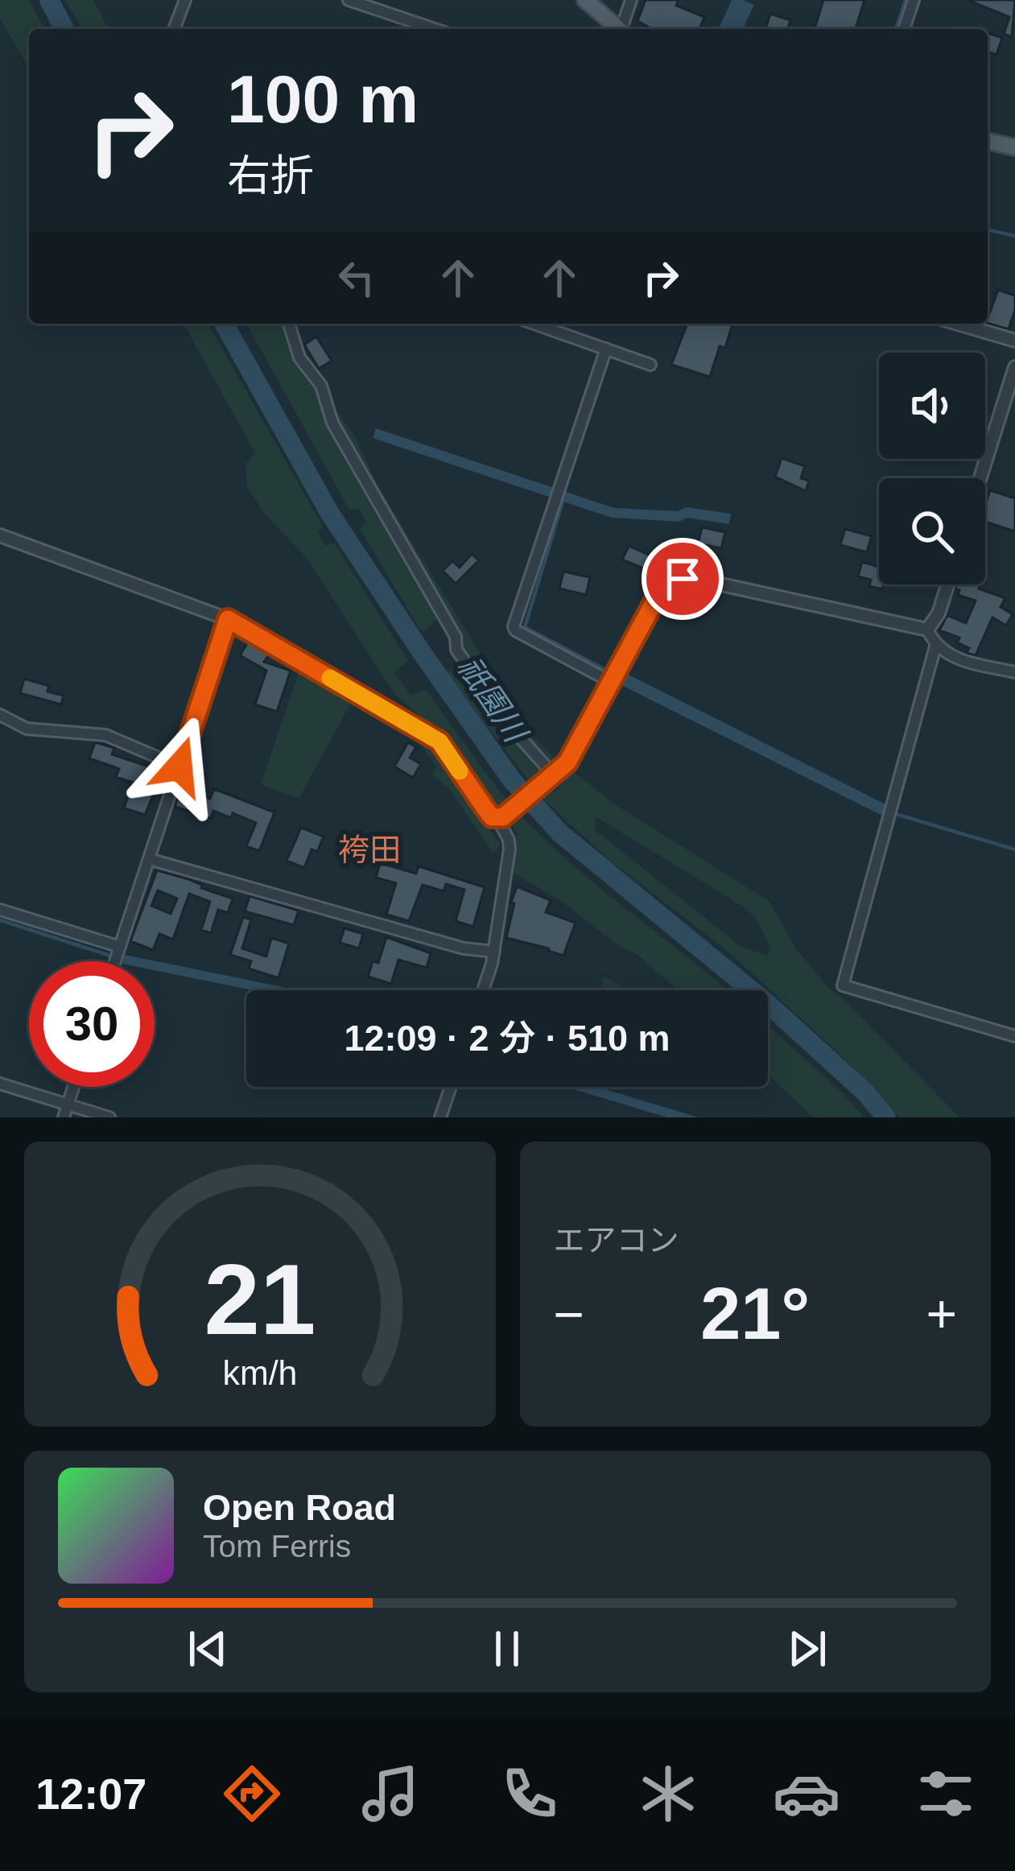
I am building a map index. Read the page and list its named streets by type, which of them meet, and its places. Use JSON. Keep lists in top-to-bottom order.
{
  "districts": ["袴田"],
  "water": ["祇園川"],
  "page": {
    "turn": ["100 m", "右折"],
    "limit": "30",
    "trip": "12:09 · 2 分 · 510 m",
    "tile": "エアコン",
    "heat": ["−", "21°", "+"],
    "song": ["Open Road", "Tom Ferris"],
    "tabs": "12:07",
    "gauge": ["21", "km/h"]
  }
}
